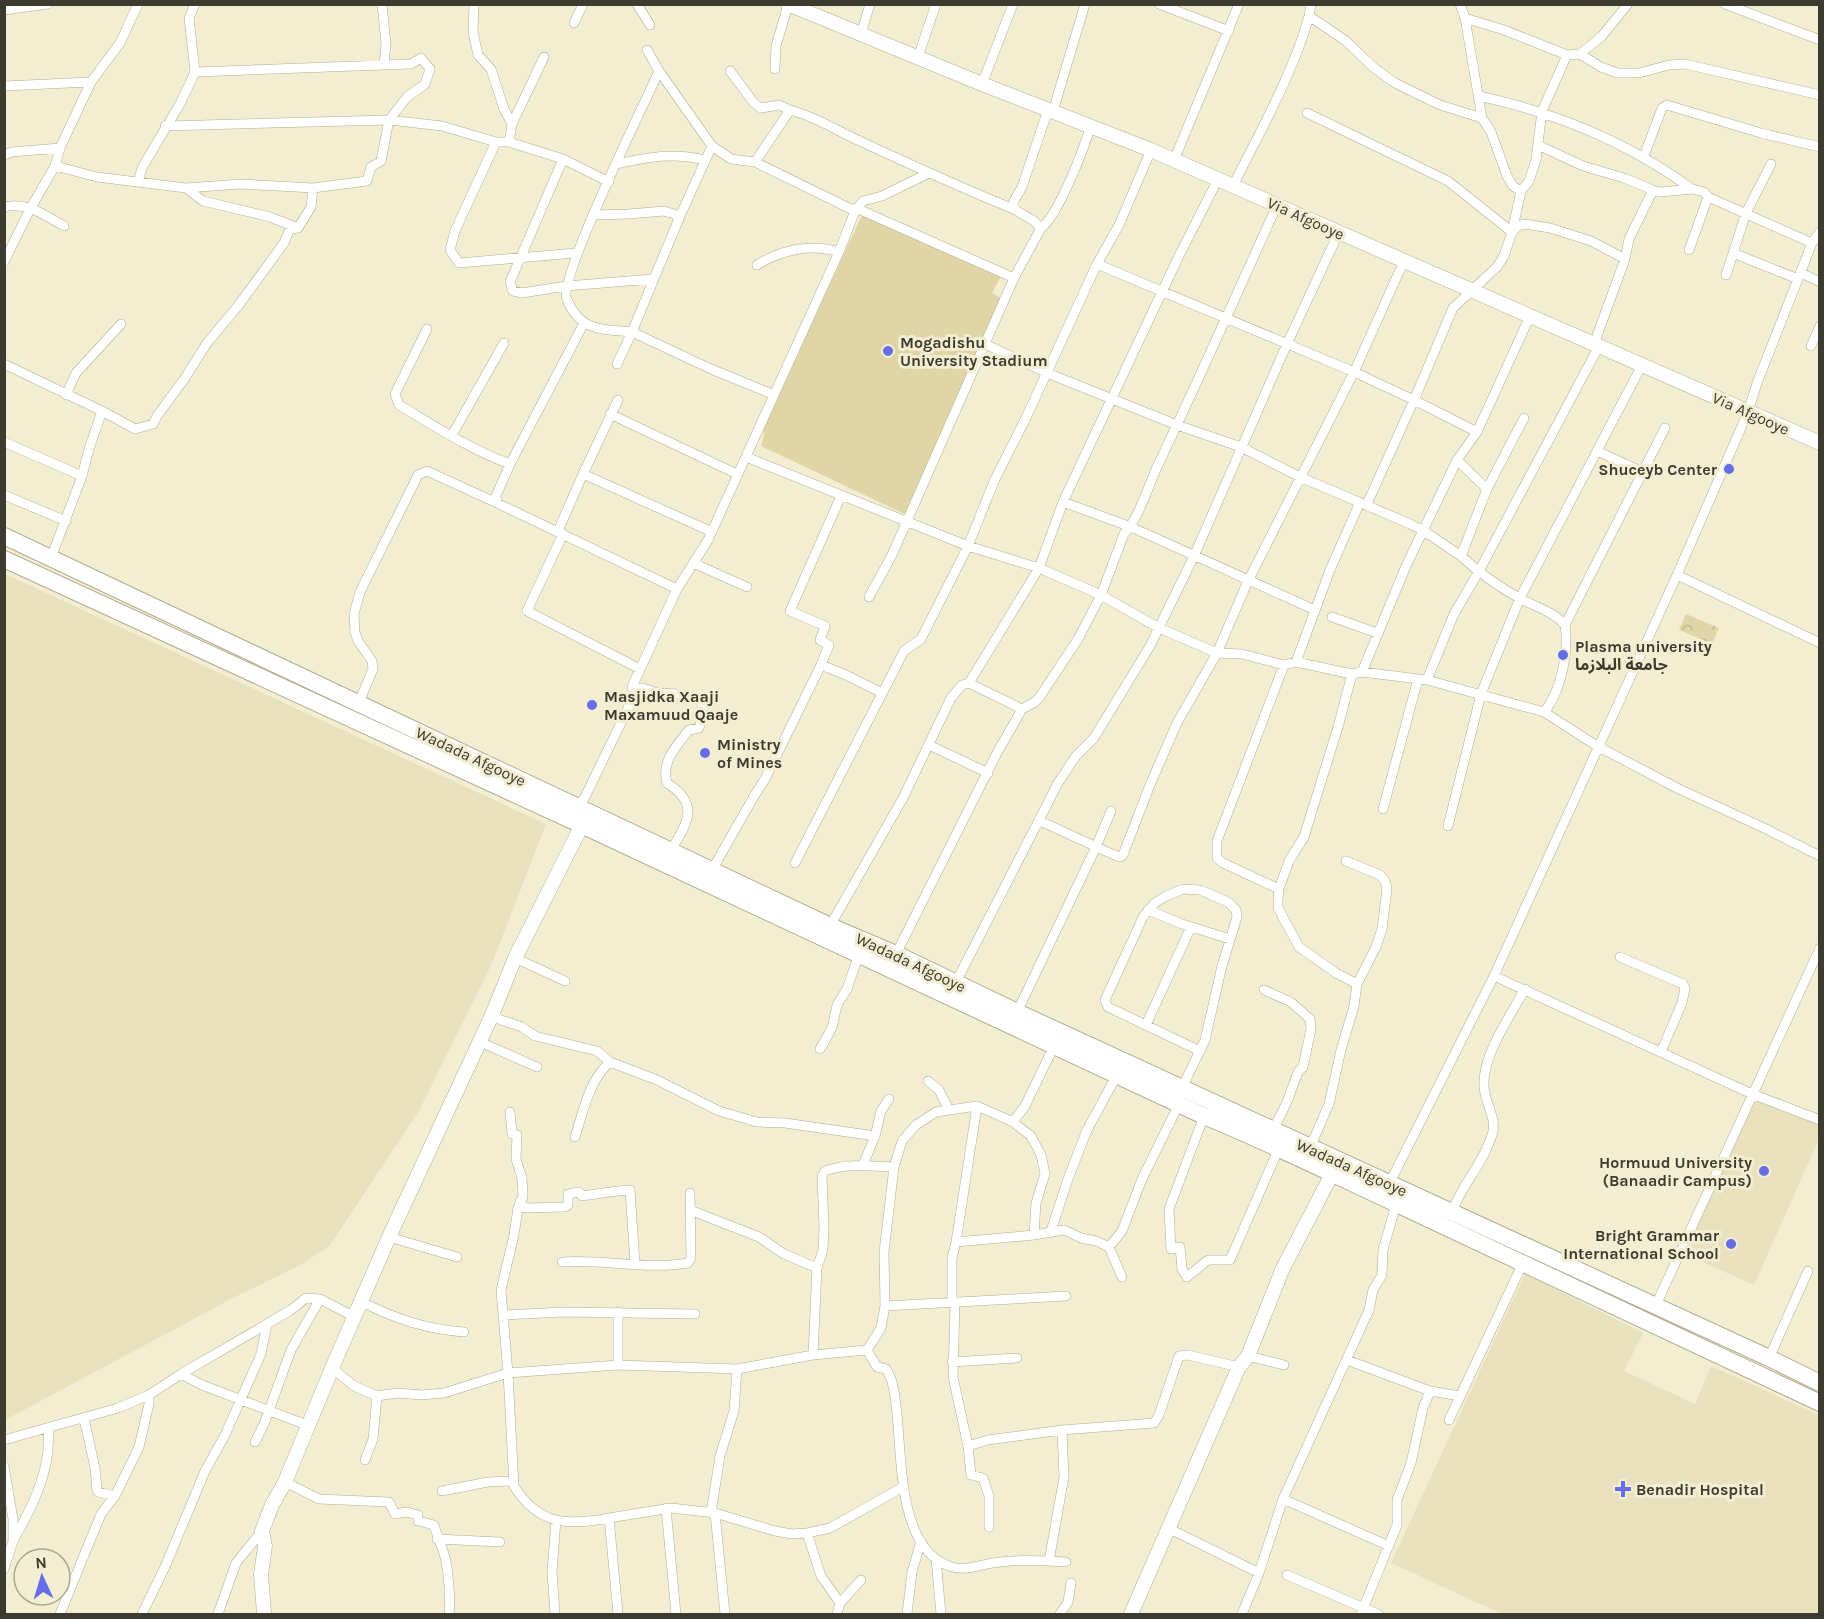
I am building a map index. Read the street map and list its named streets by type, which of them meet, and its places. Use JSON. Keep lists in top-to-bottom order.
{
  "streets": {
    "highway": ["Wadada Afgooye"],
    "street": ["Via Afgooye"]
  },
  "places": {
    "other": [
      "Mogadishu University Stadium",
      "Shuceyb Center",
      "Plasma university جامعة البلازما",
      "Masjidka Xaaji Maxamuud Qaaje",
      "Ministry of Mines",
      "Hormuud University (Banaadir Campus)",
      "Bright Grammar International School"
    ],
    "health": ["Benadir Hospital"]
  },
  "north": "top"
}
